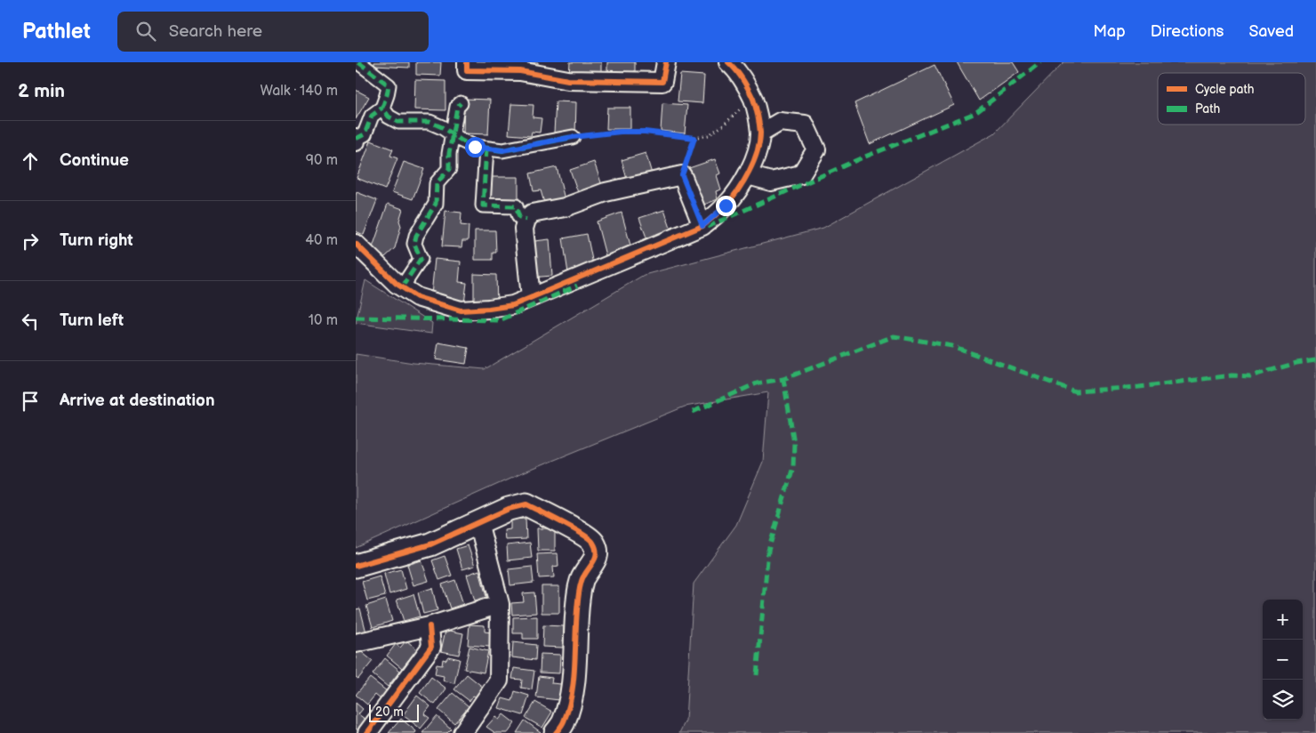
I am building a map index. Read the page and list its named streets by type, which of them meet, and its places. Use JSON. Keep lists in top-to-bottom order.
{
  "legend": ["Cycle path", "Path"],
  "scale_bar": "20 m",
  "page": {
    "header": "Pathlet",
    "search": "Search here",
    "nav": ["Map", "Directions", "Saved"],
    "heading": ["2 min", "Walk · 140 m"],
    "list": [
      ["Continue", "90 m"],
      ["Turn right", "40 m"],
      ["Turn left", "10 m"],
      "Arrive at destination"
    ],
    "map_buttons": ["+", "−"],
    "scale": "20 m"
  }
}
